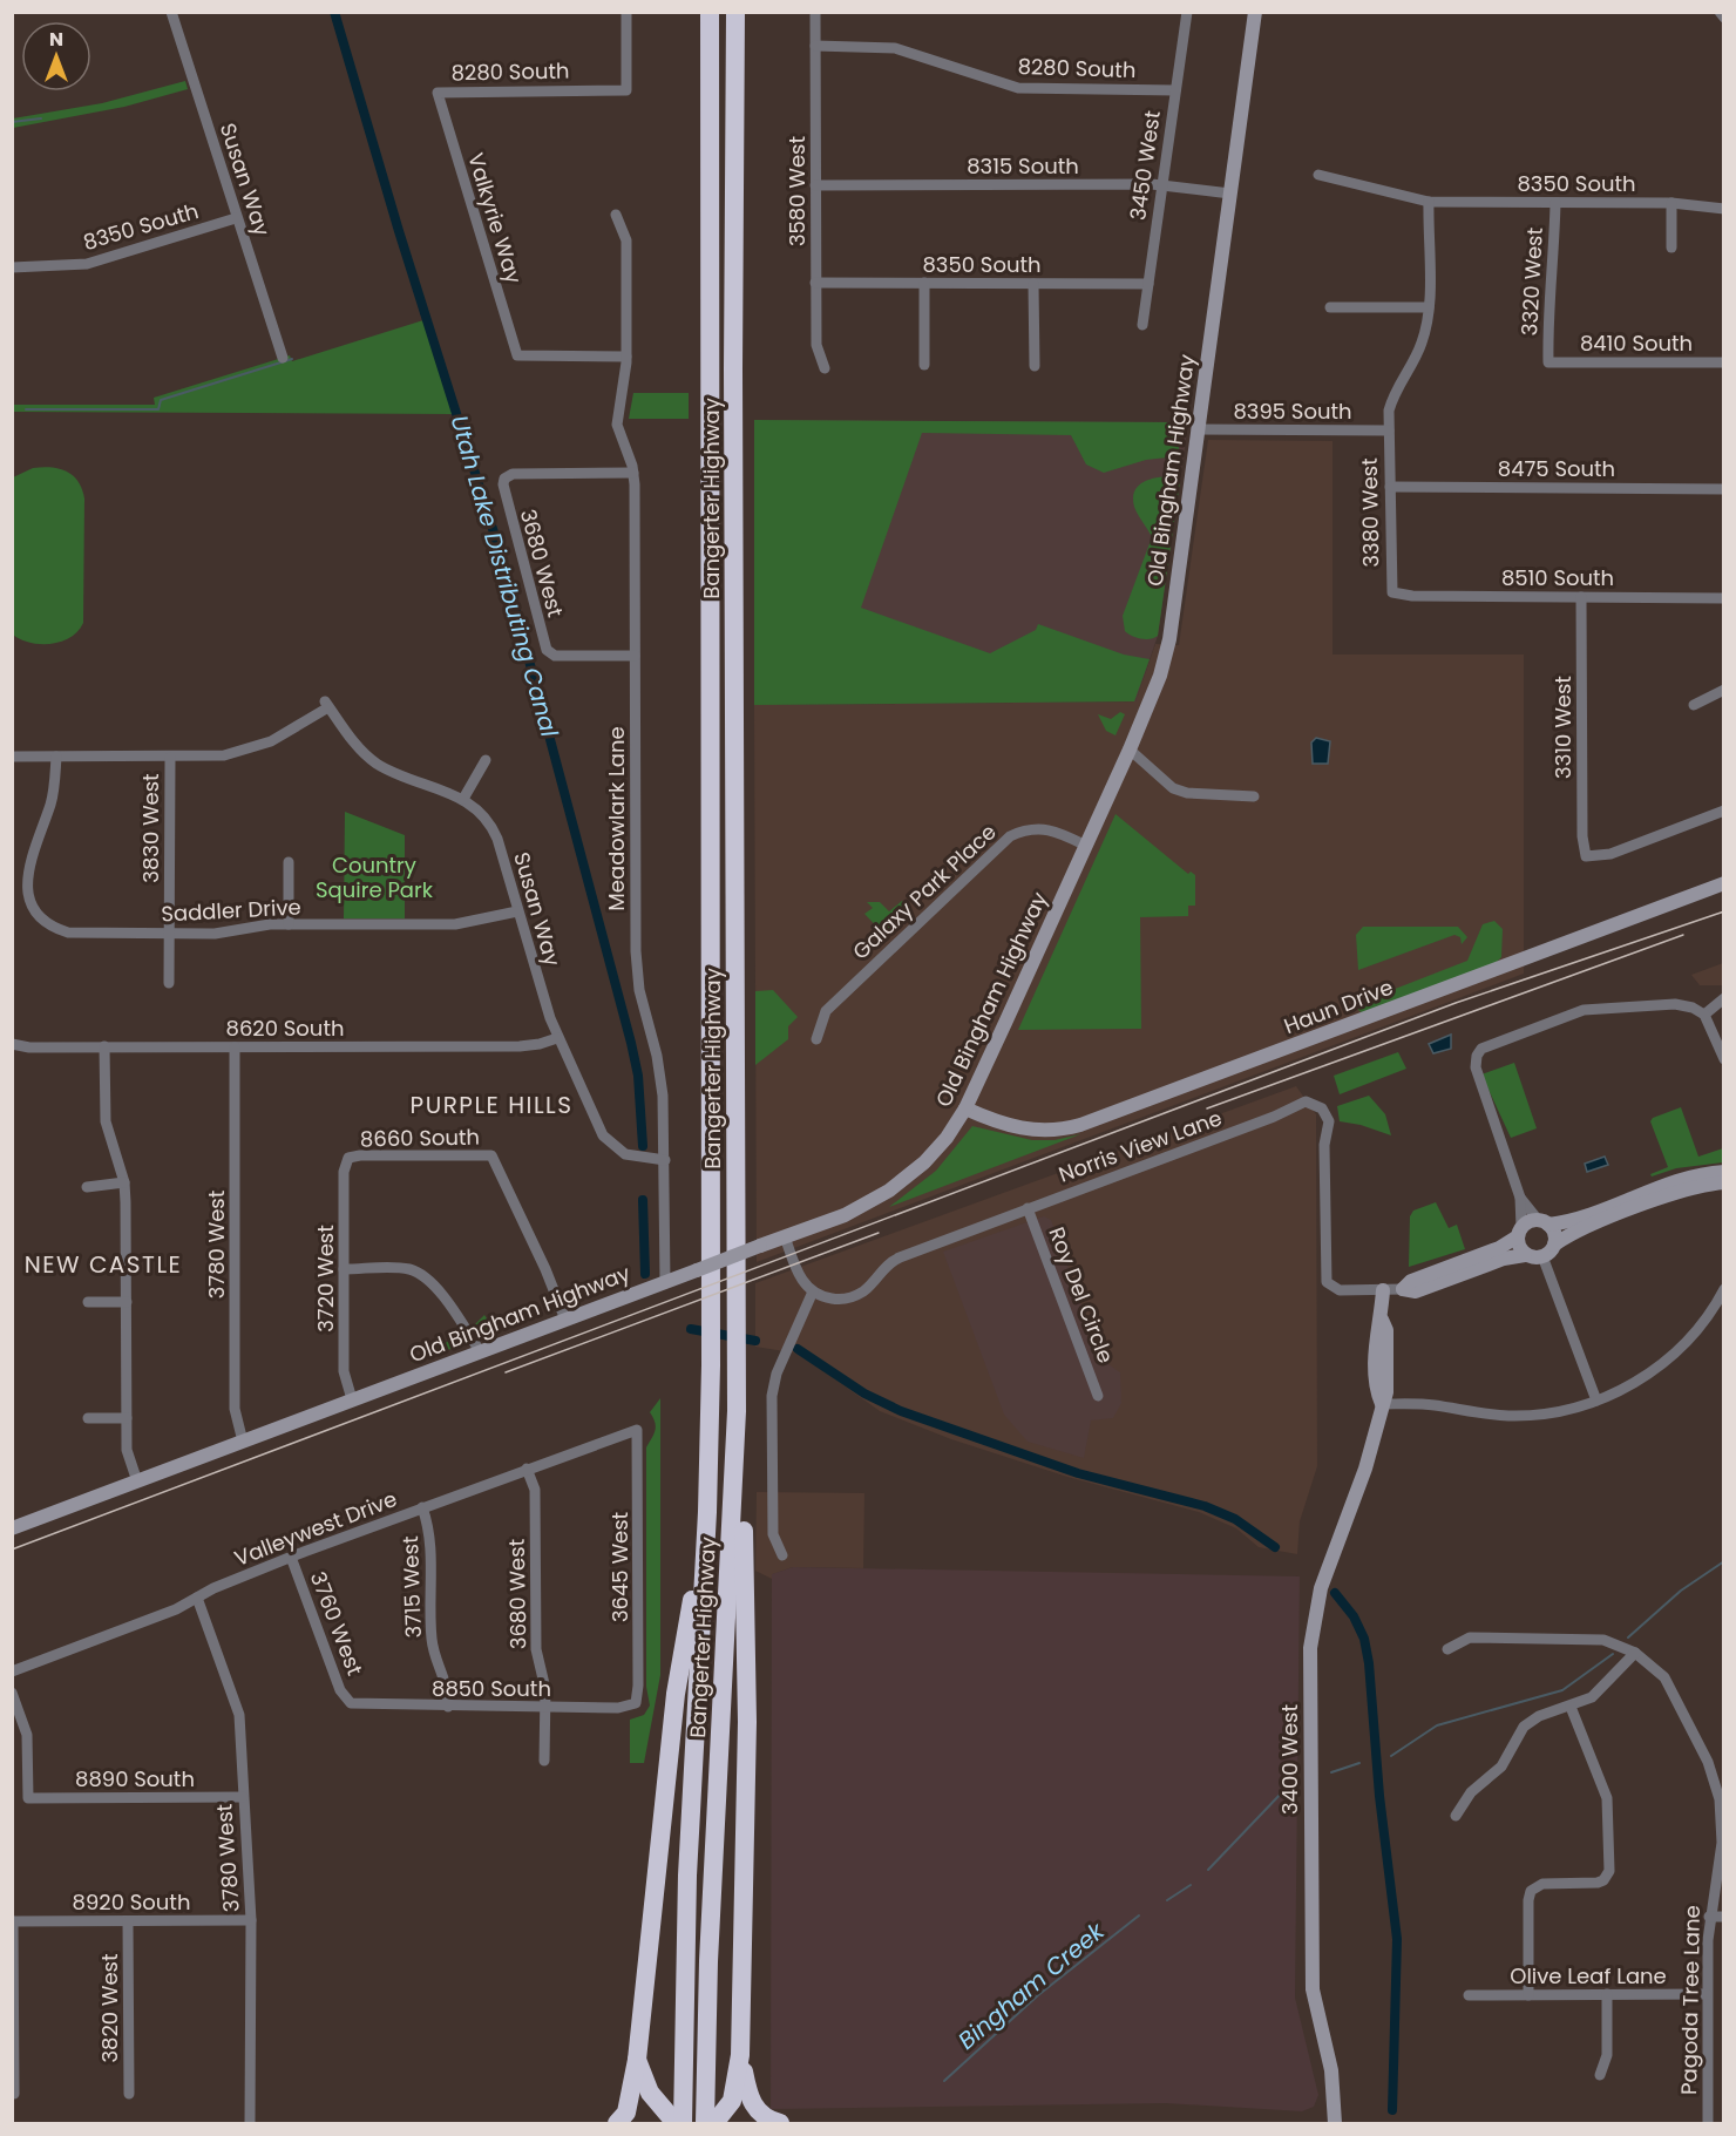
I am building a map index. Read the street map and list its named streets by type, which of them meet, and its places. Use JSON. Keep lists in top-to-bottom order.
{
  "streets": {
    "highway": ["Bangerter Highway"],
    "street": [
      "8280 South",
      "8315 South",
      "3450 West",
      "Susan Way",
      "8350 South",
      "3580 West",
      "Valkyrie Way",
      "3320 West",
      "8410 South",
      "8395 South",
      "8475 South",
      "Old Bingham Highway",
      "3380 West",
      "3680 West",
      "8510 South",
      "3310 West",
      "Meadowlark Lane",
      "3830 West",
      "Galaxy Park Place",
      "Saddler Drive",
      "Haun Drive",
      "8620 South",
      "8660 South",
      "Norris View Lane",
      "3780 West",
      "3720 West",
      "Roy Del Circle",
      "Valleywest Drive",
      "3645 West",
      "3715 West",
      "3760 West",
      "8850 South",
      "3400 West",
      "8890 South",
      "8920 South",
      "Olive Leaf Lane",
      "Pagoda Tree Lane",
      "3820 West"
    ]
  },
  "crossings": [
    ["8280 South", "3450 West"],
    ["8280 South", "3580 West"],
    ["8280 South", "Valkyrie Way"],
    ["8315 South", "3450 West"],
    ["8315 South", "3580 West"],
    ["8315 South", "Old Bingham Highway"],
    ["3450 West", "8350 South"],
    ["Susan Way", "8350 South"],
    ["Susan Way", "Meadowlark Lane"],
    ["Susan Way", "3830 West"],
    ["Susan Way", "Saddler Drive"],
    ["Susan Way", "8620 South"],
    ["8350 South", "3580 West"],
    ["8350 South", "3320 West"],
    ["8350 South", "3380 West"],
    ["Valkyrie Way", "Meadowlark Lane"],
    ["3320 West", "8410 South"],
    ["8395 South", "Old Bingham Highway"],
    ["8395 South", "3380 West"],
    ["8475 South", "3380 West"],
    ["Old Bingham Highway", "Meadowlark Lane"],
    ["Old Bingham Highway", "Galaxy Park Place"],
    ["Old Bingham Highway", "Haun Drive"],
    ["Old Bingham Highway", "8660 South"],
    ["Old Bingham Highway", "3780 West"],
    ["Old Bingham Highway", "3720 West"],
    ["3380 West", "8510 South"],
    ["3680 West", "Meadowlark Lane"],
    ["3680 West", "Valleywest Drive"],
    ["3680 West", "8850 South"],
    ["8510 South", "3310 West"],
    ["3830 West", "Saddler Drive"],
    ["8620 South", "3780 West"],
    ["8660 South", "3720 West"],
    ["Norris View Lane", "Roy Del Circle"],
    ["Norris View Lane", "3400 West"],
    ["3780 West", "Valleywest Drive"],
    ["3780 West", "8890 South"],
    ["3780 West", "8920 South"],
    ["Valleywest Drive", "3645 West"],
    ["Valleywest Drive", "3715 West"],
    ["Valleywest Drive", "3760 West"],
    ["3645 West", "8850 South"],
    ["3715 West", "8850 South"],
    ["3760 West", "8850 South"],
    ["8920 South", "3820 West"],
    ["Olive Leaf Lane", "Pagoda Tree Lane"]
  ],
  "districts": ["PURPLE HILLS", "NEW CASTLE"],
  "water": ["Utah Lake Distributing Canal", "Bingham Creek"],
  "parks": ["Country Squire Park"],
  "north": "top"
}
